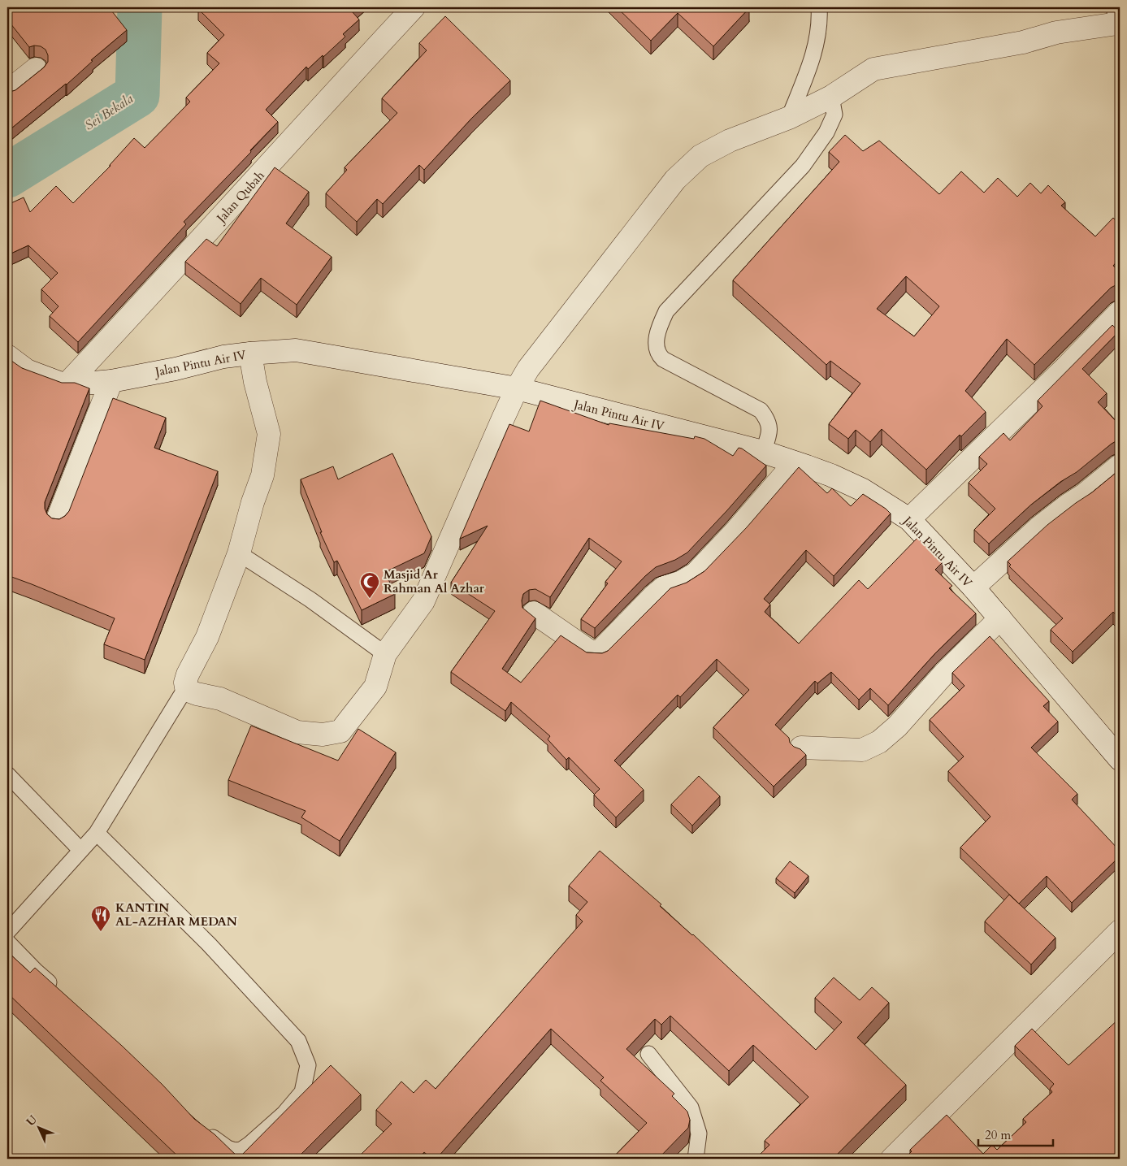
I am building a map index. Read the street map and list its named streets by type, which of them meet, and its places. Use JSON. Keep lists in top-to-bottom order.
{
  "streets": {
    "street": ["Jalan Qubah", "Jalan Pintu Air IV"]
  },
  "crossings": [
    ["Jalan Qubah", "Jalan Pintu Air IV"]
  ],
  "water": ["Sei Bekala"],
  "places": {
    "mosque": ["Masjid Ar Rahman Al Azhar"],
    "restaurant": ["KANTIN AL-AZHAR MEDAN"]
  },
  "scale_bar": "20 m",
  "north": "top left"
}
